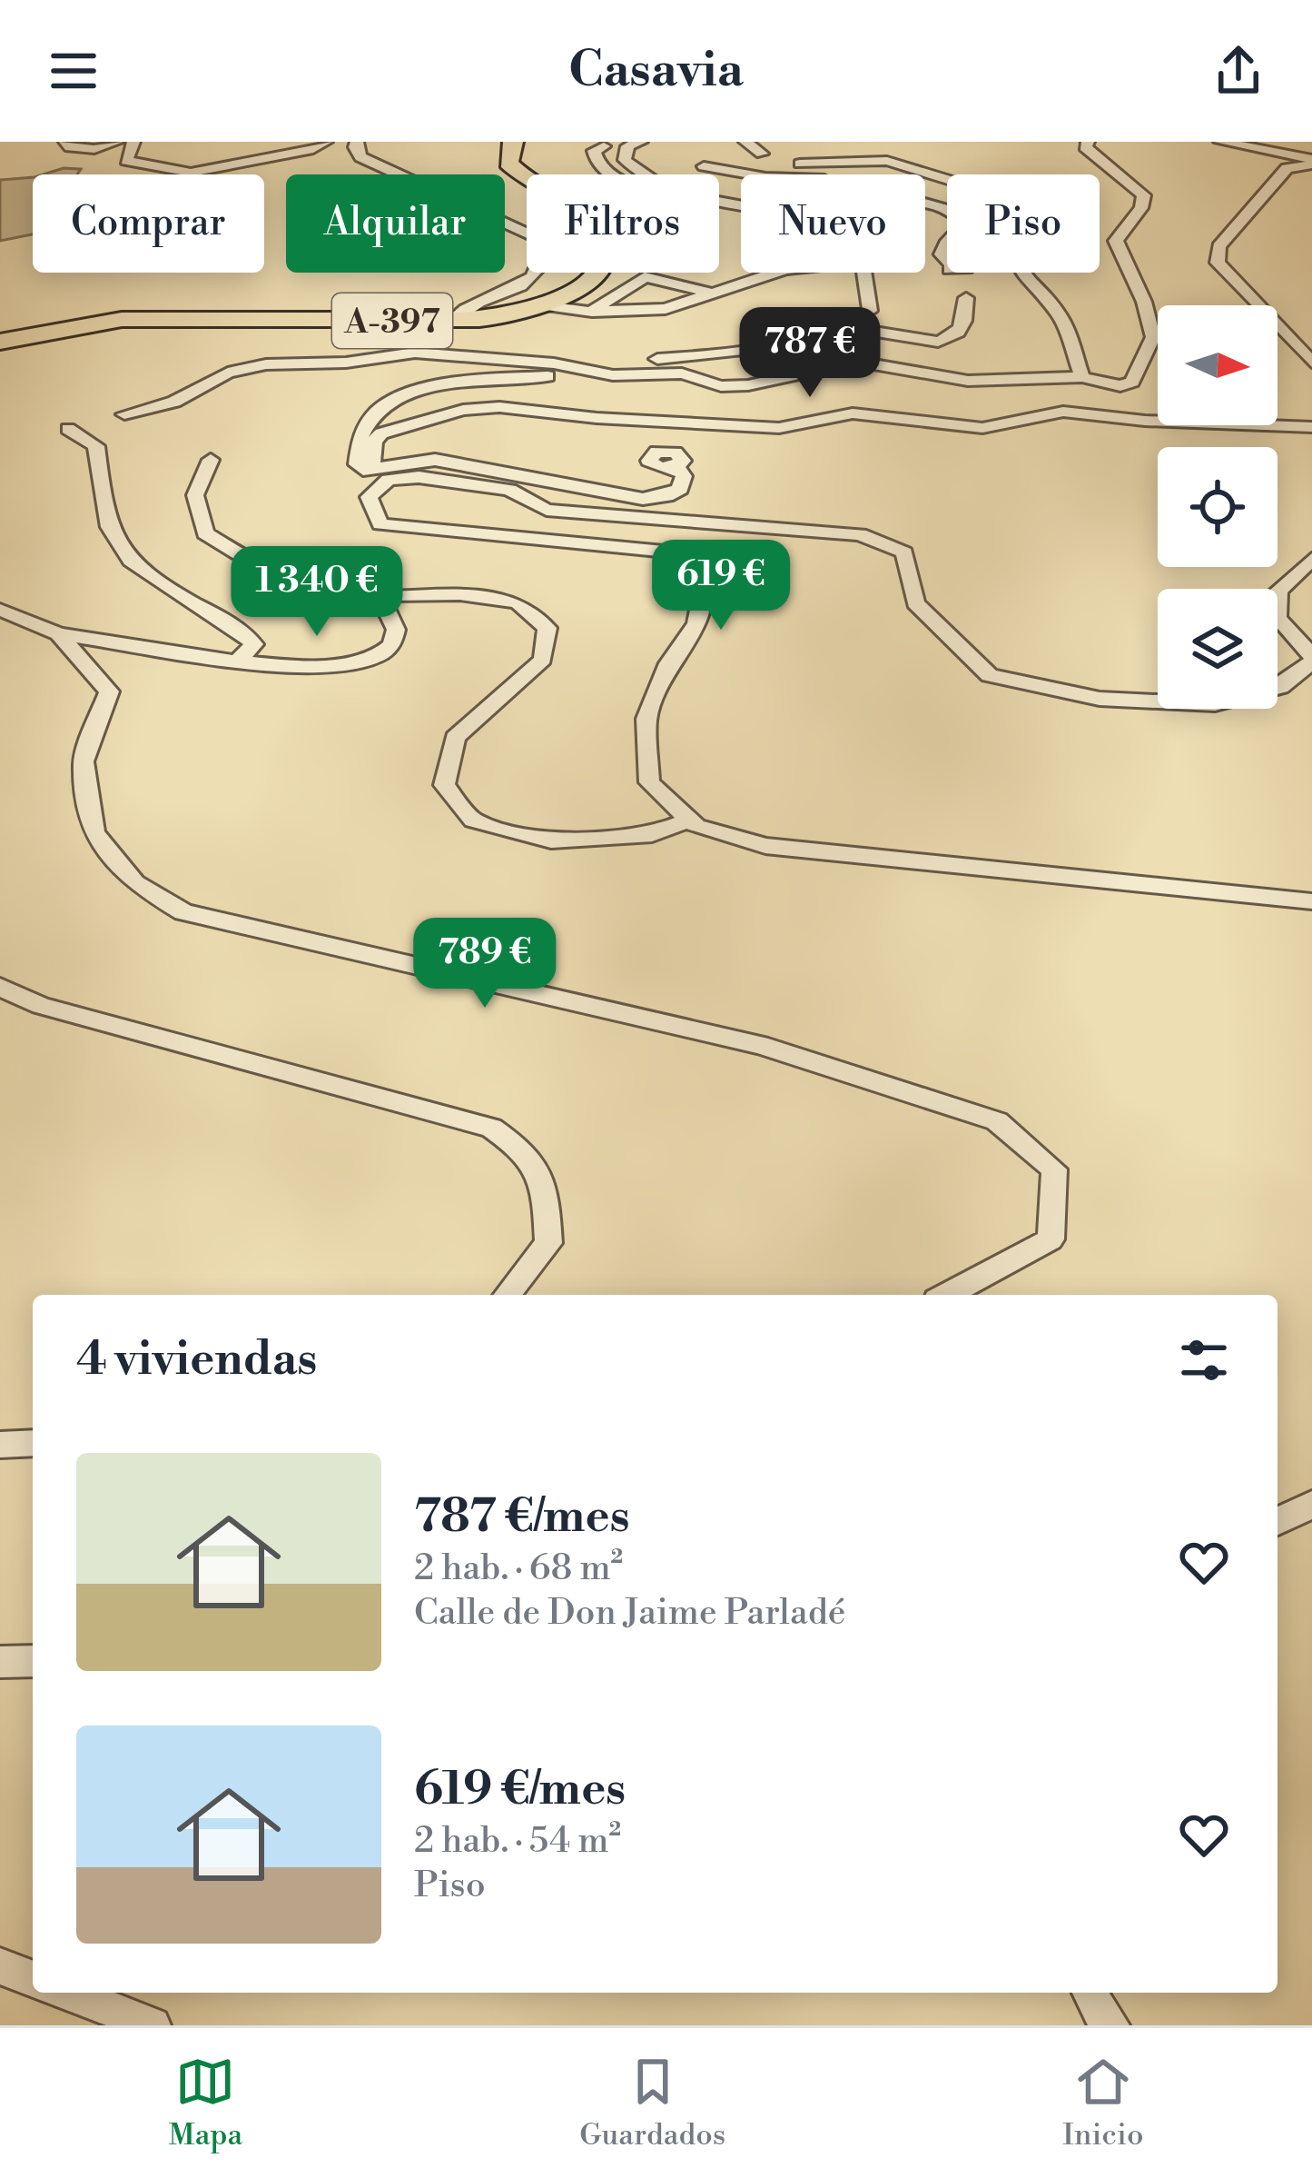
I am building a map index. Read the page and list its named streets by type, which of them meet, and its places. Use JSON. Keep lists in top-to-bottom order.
{
  "streets": {
    "main road": ["A-397"]
  },
  "north": "right",
  "page": {
    "header": "Casavia",
    "chip": [
      "Comprar",
      "Alquilar",
      "Filtros",
      "Nuevo",
      "Piso"
    ],
    "price": [
      "787 €",
      "619 €",
      "1 340 €",
      "789 €"
    ],
    "heading": "4 viviendas",
    "list": [
      {
        "name": "787 €/mes",
        "note": "2 hab. · 68 m² · Calle de Don Jaime Parladé"
      },
      {
        "name": "619 €/mes",
        "note": "2 hab. · 54 m² · Piso"
      }
    ],
    "tabs": ["Mapa", "Guardados", "Inicio"]
  }
}
